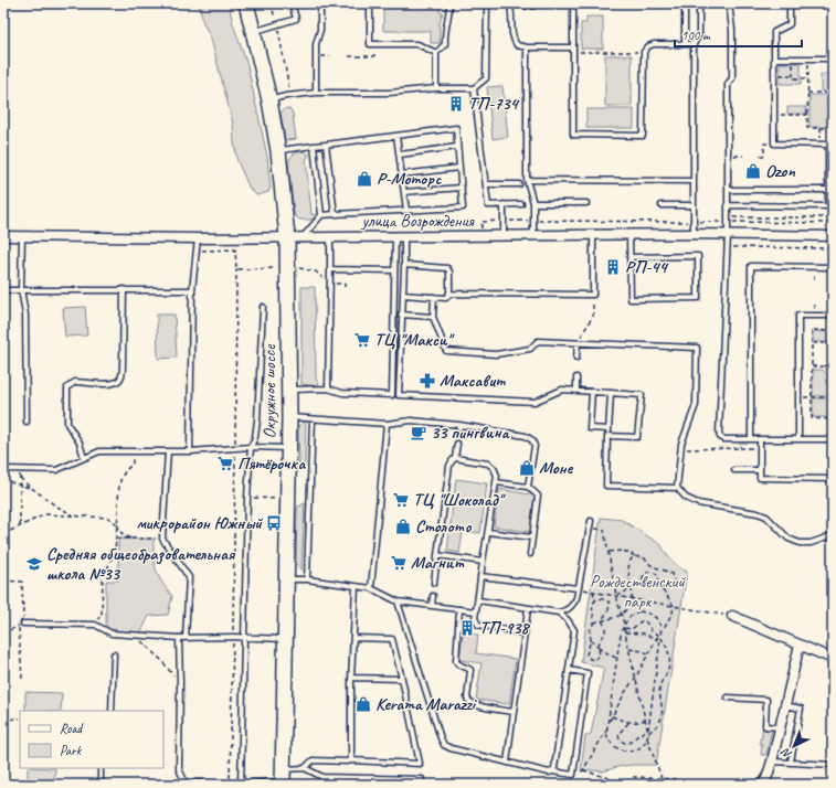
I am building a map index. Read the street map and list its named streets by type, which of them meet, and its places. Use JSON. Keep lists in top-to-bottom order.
{
  "streets": {
    "main road": ["Окружное шоссе"],
    "street": ["улица Возрождения"]
  },
  "crossings": [
    ["улица Возрождения", "Окружное шоссе"]
  ],
  "parks": ["Рождественский парк"],
  "places": {
    "building": ["ТП-734", "РП-44", "ТП-938"],
    "shop": [
      "Ozon",
      "Р-Моторс",
      "Моне",
      "Столото",
      "Kerama Marazzi"
    ],
    "supermarket": [
      "ТЦ \"Макси\"",
      "Пятёрочка",
      "ТЦ \"Шоколад\"",
      "Магнит"
    ],
    "pharmacy": ["Максавит"],
    "cafe": ["33 пингвина"],
    "bus stop": ["микрорайон Южный"],
    "school or university": ["Средняя общеобразовательная школа №33"]
  },
  "legend": ["Road", "Park"],
  "scale_bar": "100 m",
  "north": "bottom left"
}
